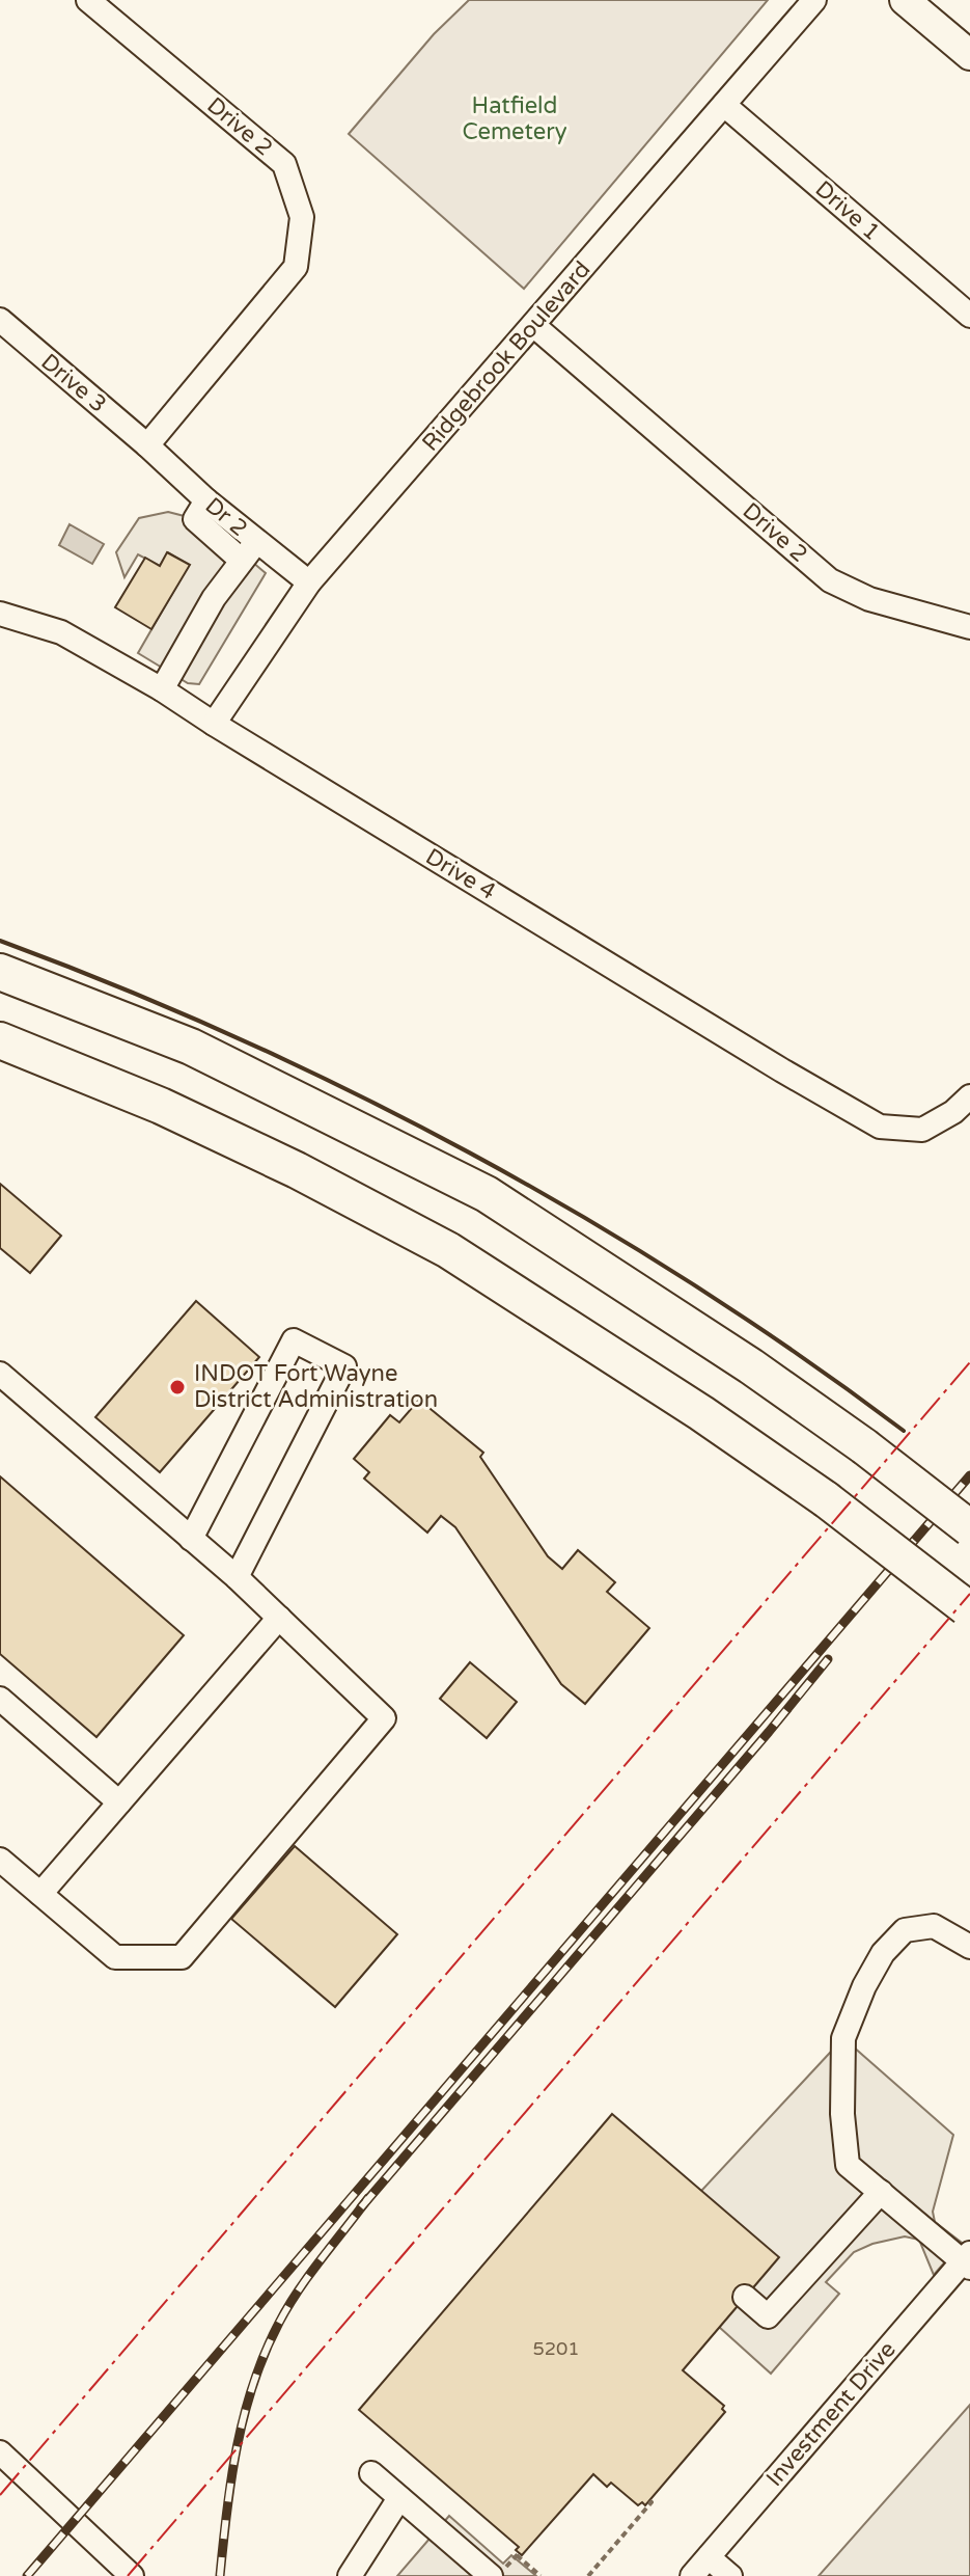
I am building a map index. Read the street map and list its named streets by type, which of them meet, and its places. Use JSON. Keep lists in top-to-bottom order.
{
  "streets": {
    "street": [
      "Drive 2",
      "Drive 1",
      "Ridgebrook Boulevard",
      "Drive 3",
      "Dr 2",
      "Drive 4",
      "Investment Drive"
    ]
  },
  "crossings": [
    ["Drive 2", "Ridgebrook Boulevard"],
    ["Drive 2", "Drive 3"],
    ["Drive 2", "Dr 2"],
    ["Drive 1", "Ridgebrook Boulevard"],
    ["Ridgebrook Boulevard", "Dr 2"],
    ["Ridgebrook Boulevard", "Drive 4"],
    ["Drive 3", "Dr 2"]
  ],
  "parks": ["Hatfield Cemetery"],
  "places": ["INDOT Fort Wayne District Administration"],
  "house_numbers": ["5201"]
}
